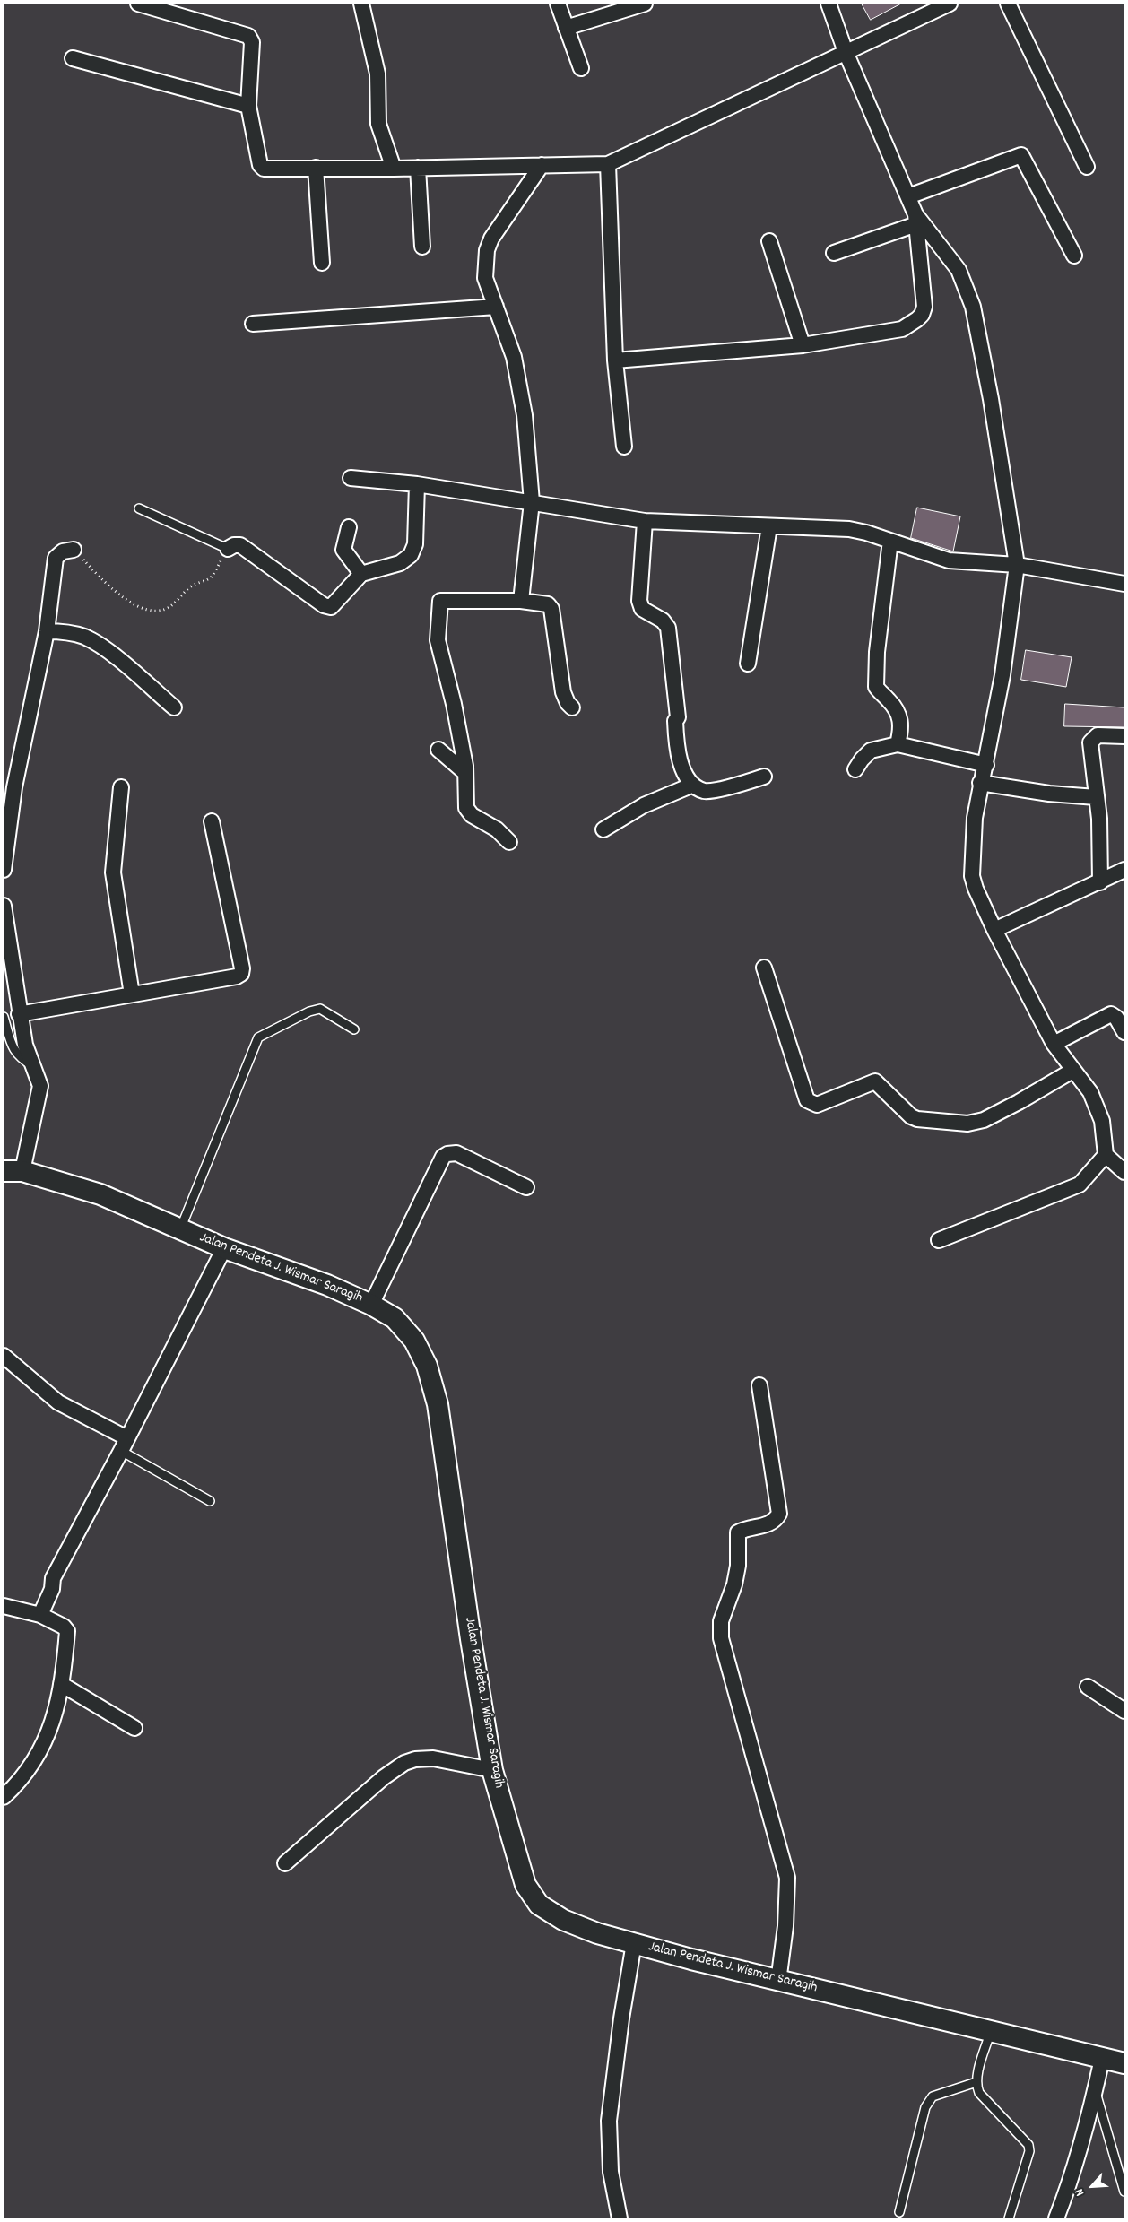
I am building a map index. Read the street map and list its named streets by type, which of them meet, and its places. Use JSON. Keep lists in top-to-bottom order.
{
  "streets": {
    "street": ["Jalan Pendeta J. Wismar Saragih"]
  },
  "north": "bottom left"
}
